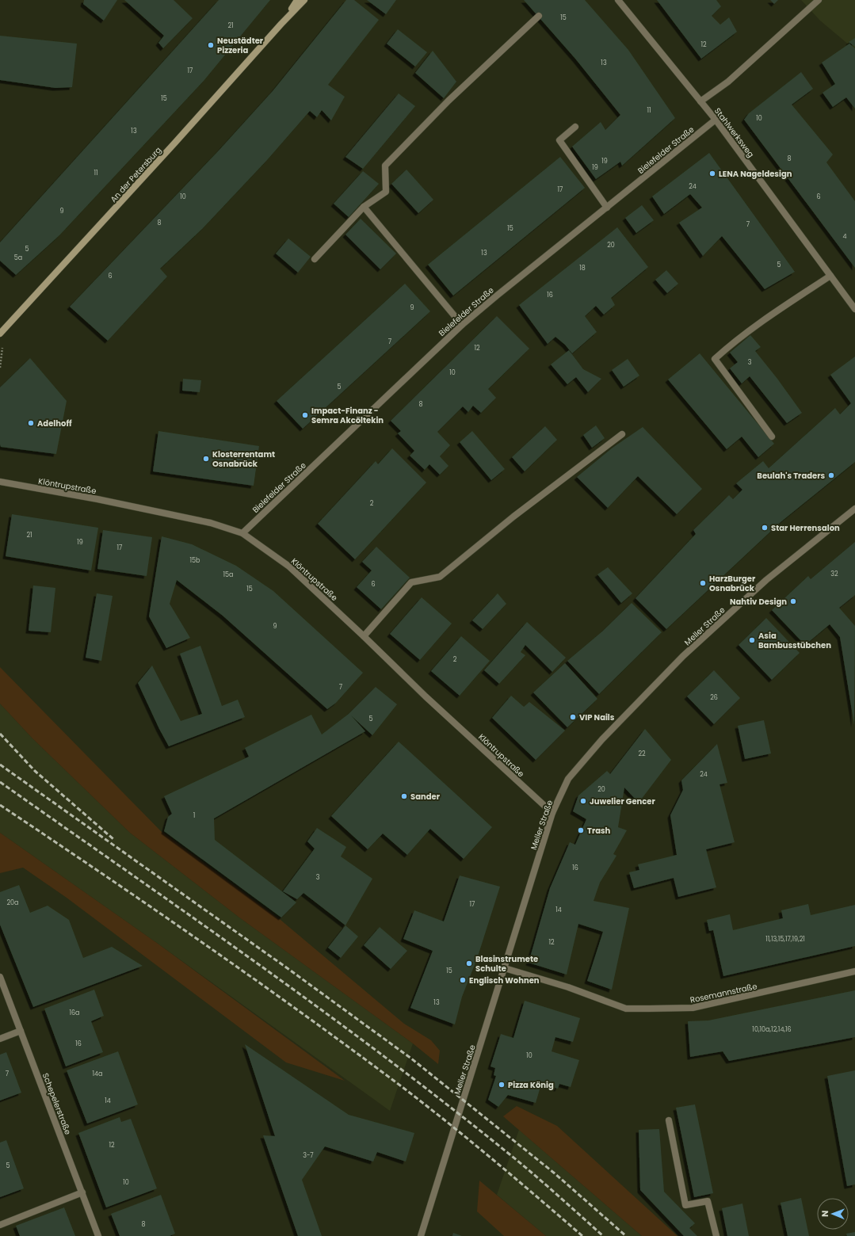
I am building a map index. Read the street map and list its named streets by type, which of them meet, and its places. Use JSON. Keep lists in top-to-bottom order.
{
  "streets": {
    "main road": ["An der Petersburg"],
    "street": [
      "Stahlwerksweg",
      "Bielefelder Straße",
      "Klöntrupstraße",
      "Meller Straße",
      "Rosemannstraße",
      "Schepelerstraße"
    ]
  },
  "crossings": [
    ["Stahlwerksweg", "Bielefelder Straße"],
    ["Bielefelder Straße", "Klöntrupstraße"],
    ["Klöntrupstraße", "Meller Straße"],
    ["Meller Straße", "Rosemannstraße"]
  ],
  "places": [
    "Neustädter Pizzeria",
    "LENA Nageldesign",
    "Impact-Finanz - Semra Akcöltekin",
    "Adelhoff",
    "Klosterrentamt Osnabrück",
    "Beulah's Traders",
    "Star Herrensalon",
    "HarzBurger Osnabrück",
    "Nahtiv Design",
    "Asia Bambusstübchen",
    "VIP Nails",
    "Sander",
    "Juwelier Gencer",
    "Trash",
    "Blasinstrumete Schulte",
    "Englisch Wohnen",
    "Pizza König"
  ],
  "house_numbers": [
    "15",
    "21",
    "12",
    "13",
    "17",
    "15",
    "11",
    "10",
    "13",
    "8",
    "19",
    "19",
    "11",
    "24",
    "17",
    "10",
    "6",
    "9",
    "8",
    "7",
    "15",
    "4",
    "20",
    "5",
    "13",
    "5a",
    "5",
    "18",
    "6",
    "16",
    "9",
    "7",
    "12",
    "3",
    "10",
    "5",
    "8",
    "2",
    "21",
    "19",
    "17",
    "15b",
    "32",
    "15a",
    "6",
    "15",
    "9",
    "2",
    "7",
    "26",
    "5",
    "22",
    "24",
    "20",
    "1",
    "16",
    "3",
    "20a",
    "17",
    "14",
    "11,13,15,17,19,21",
    "12",
    "15",
    "13",
    "16a",
    "10,10a,12,14,16",
    "16",
    "10",
    "7",
    "14a",
    "14",
    "12",
    "3-7",
    "5",
    "10",
    "8"
  ],
  "north": "left"
}
